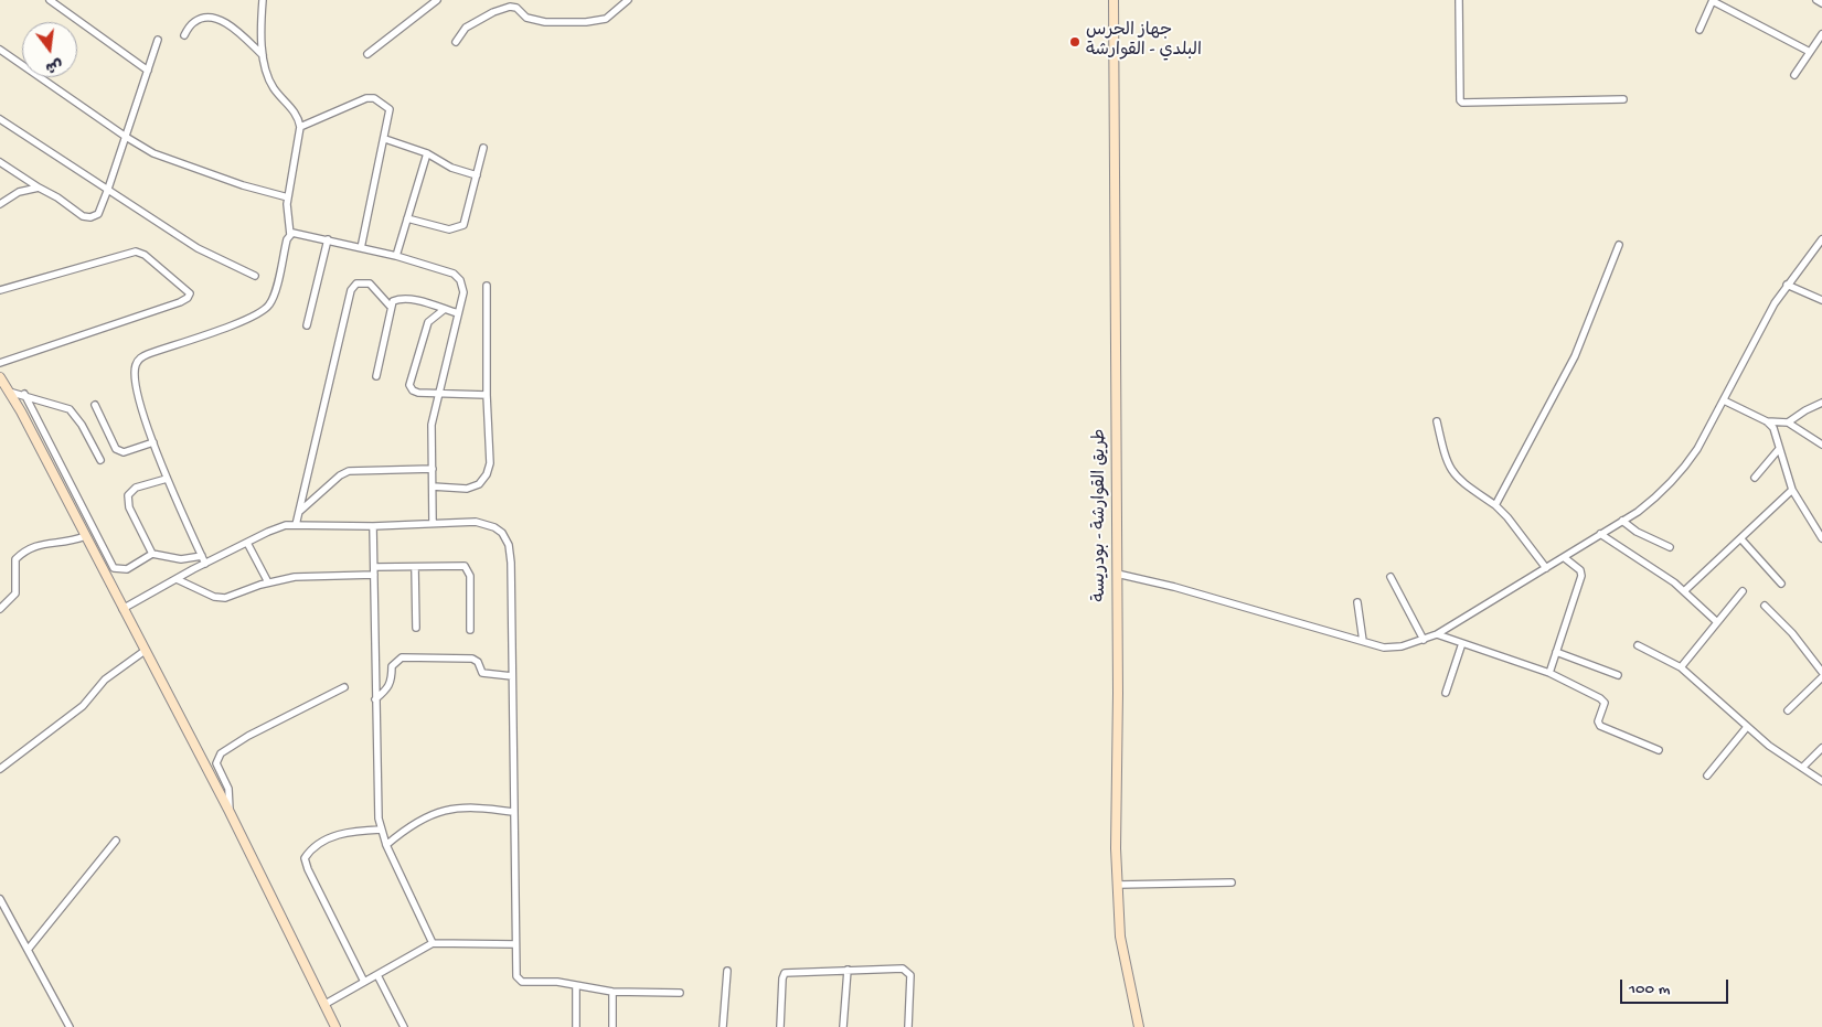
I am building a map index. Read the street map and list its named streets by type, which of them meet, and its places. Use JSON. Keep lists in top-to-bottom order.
{
  "streets": {
    "main road": ["طريق القوارشة - بودريسة"]
  },
  "places": ["جهاز الحرس البلدي - القوارشة"],
  "scale_bar": "100 m",
  "north": "bottom"
}
